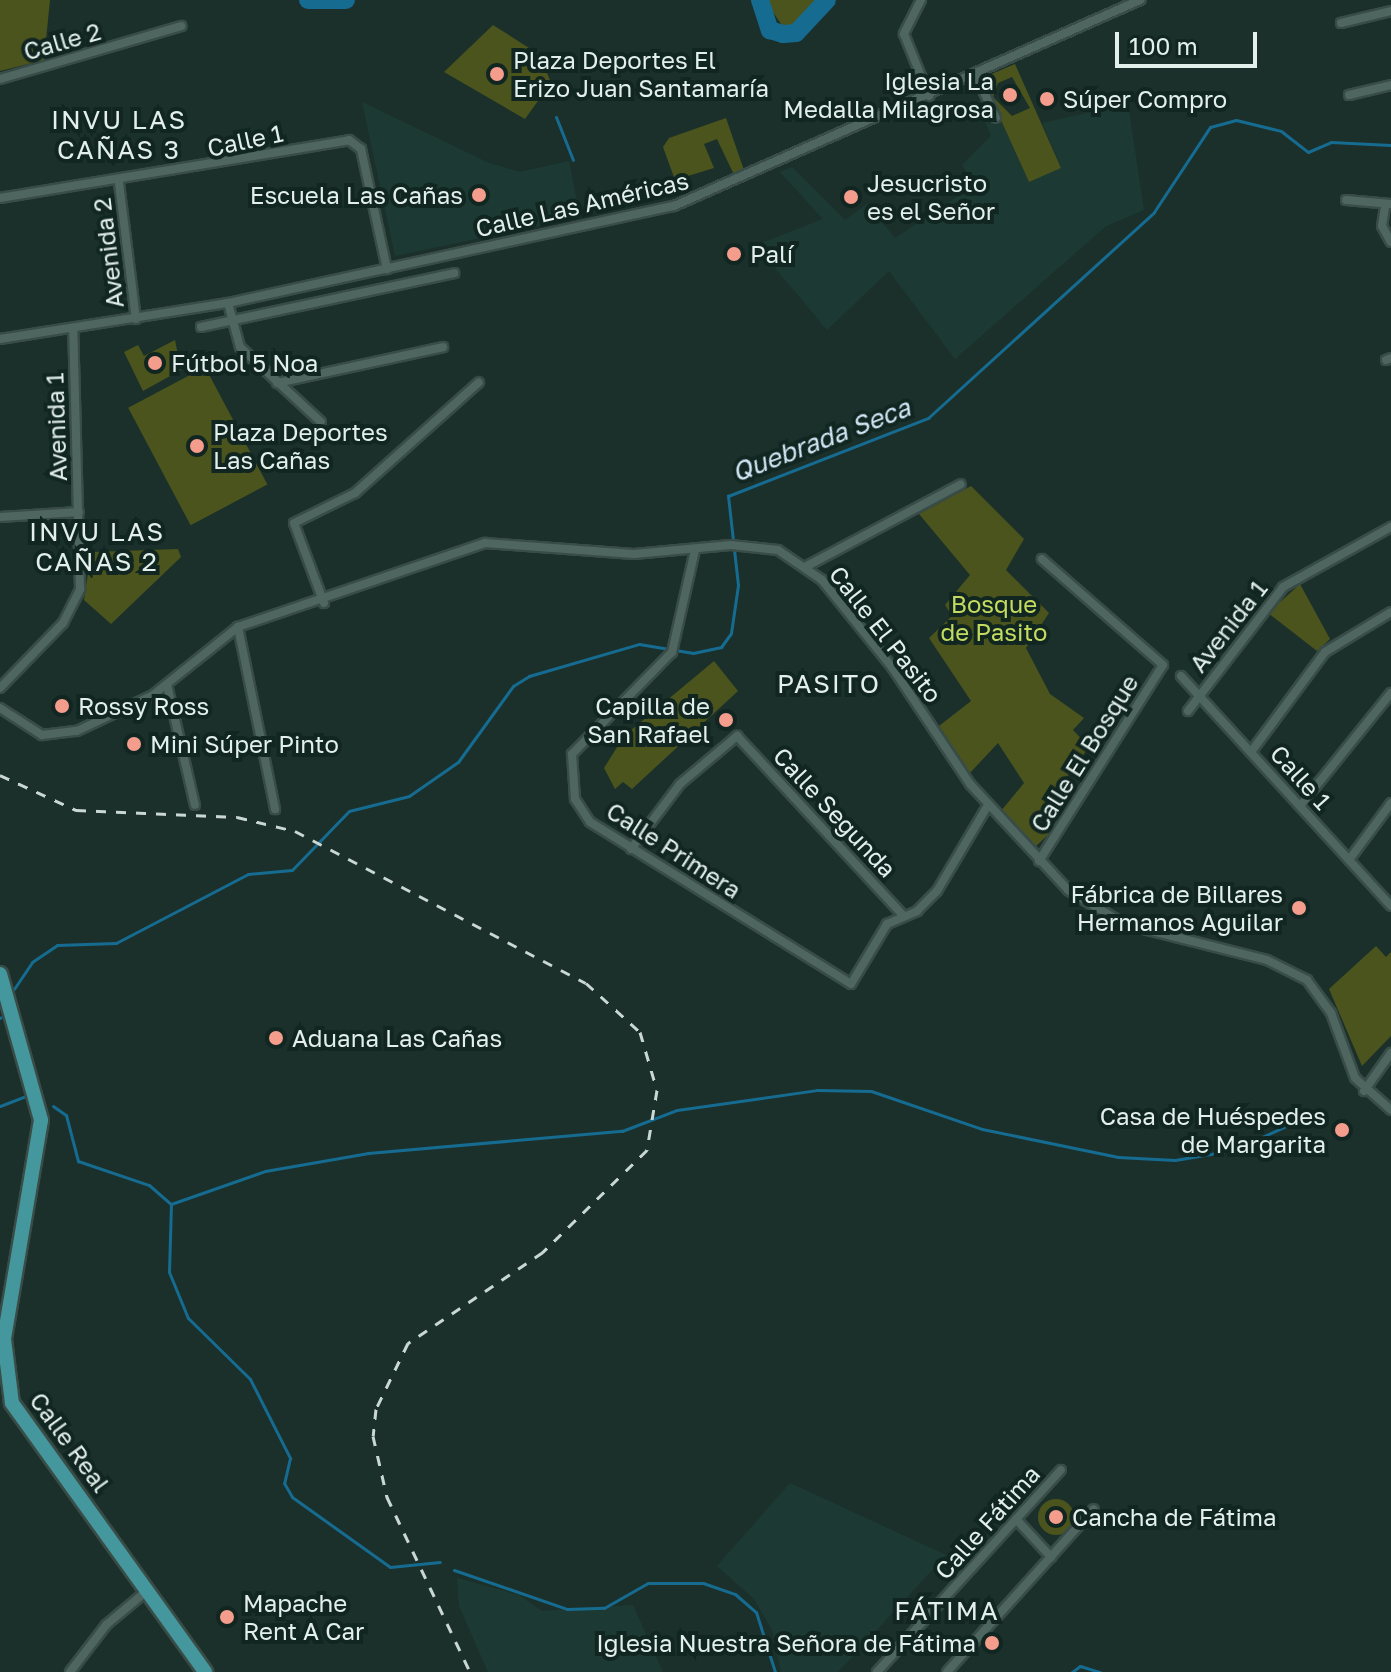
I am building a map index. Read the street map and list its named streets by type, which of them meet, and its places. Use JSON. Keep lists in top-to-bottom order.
{
  "streets": {
    "main road": ["Calle Real"],
    "street": [
      "Calle 2",
      "Calle 1",
      "Calle Las Américas",
      "Avenida 2",
      "Avenida 1",
      "Calle El Pasito",
      "Calle El Bosque",
      "Calle Segunda",
      "Calle Primera",
      "Calle Fátima"
    ]
  },
  "crossings": [
    ["Calle 1", "Calle Las Américas"],
    ["Calle 1", "Avenida 2"],
    ["Calle 1", "Avenida 1"],
    ["Calle Las Américas", "Avenida 2"],
    ["Calle Las Américas", "Avenida 1"],
    ["Calle El Pasito", "Calle El Bosque"],
    ["Calle El Pasito", "Calle Primera"],
    ["Calle Segunda", "Calle Primera"]
  ],
  "districts": [
    "INVU LAS CAÑAS 3",
    "INVU LAS CAÑAS 2",
    "PASITO",
    "FÁTIMA"
  ],
  "water": ["Quebrada Seca"],
  "parks": ["Bosque de Pasito"],
  "places": [
    "Plaza Deportes El Erizo Juan Santamaría",
    "Iglesia La Medalla Milagrosa",
    "Súper Compro",
    "Escuela Las Cañas",
    "Jesucristo es el Señor",
    "Palí",
    "Fútbol 5 Noa",
    "Plaza Deportes Las Cañas",
    "Rossy Ross",
    "Capilla de San Rafael",
    "Mini Súper Pinto",
    "Fábrica de Billares Hermanos Aguilar",
    "Aduana Las Cañas",
    "Casa de Huéspedes de Margarita",
    "Cancha de Fátima",
    "Mapache Rent A Car",
    "Iglesia Nuestra Señora de Fátima"
  ],
  "scale_bar": "100 m"
}
